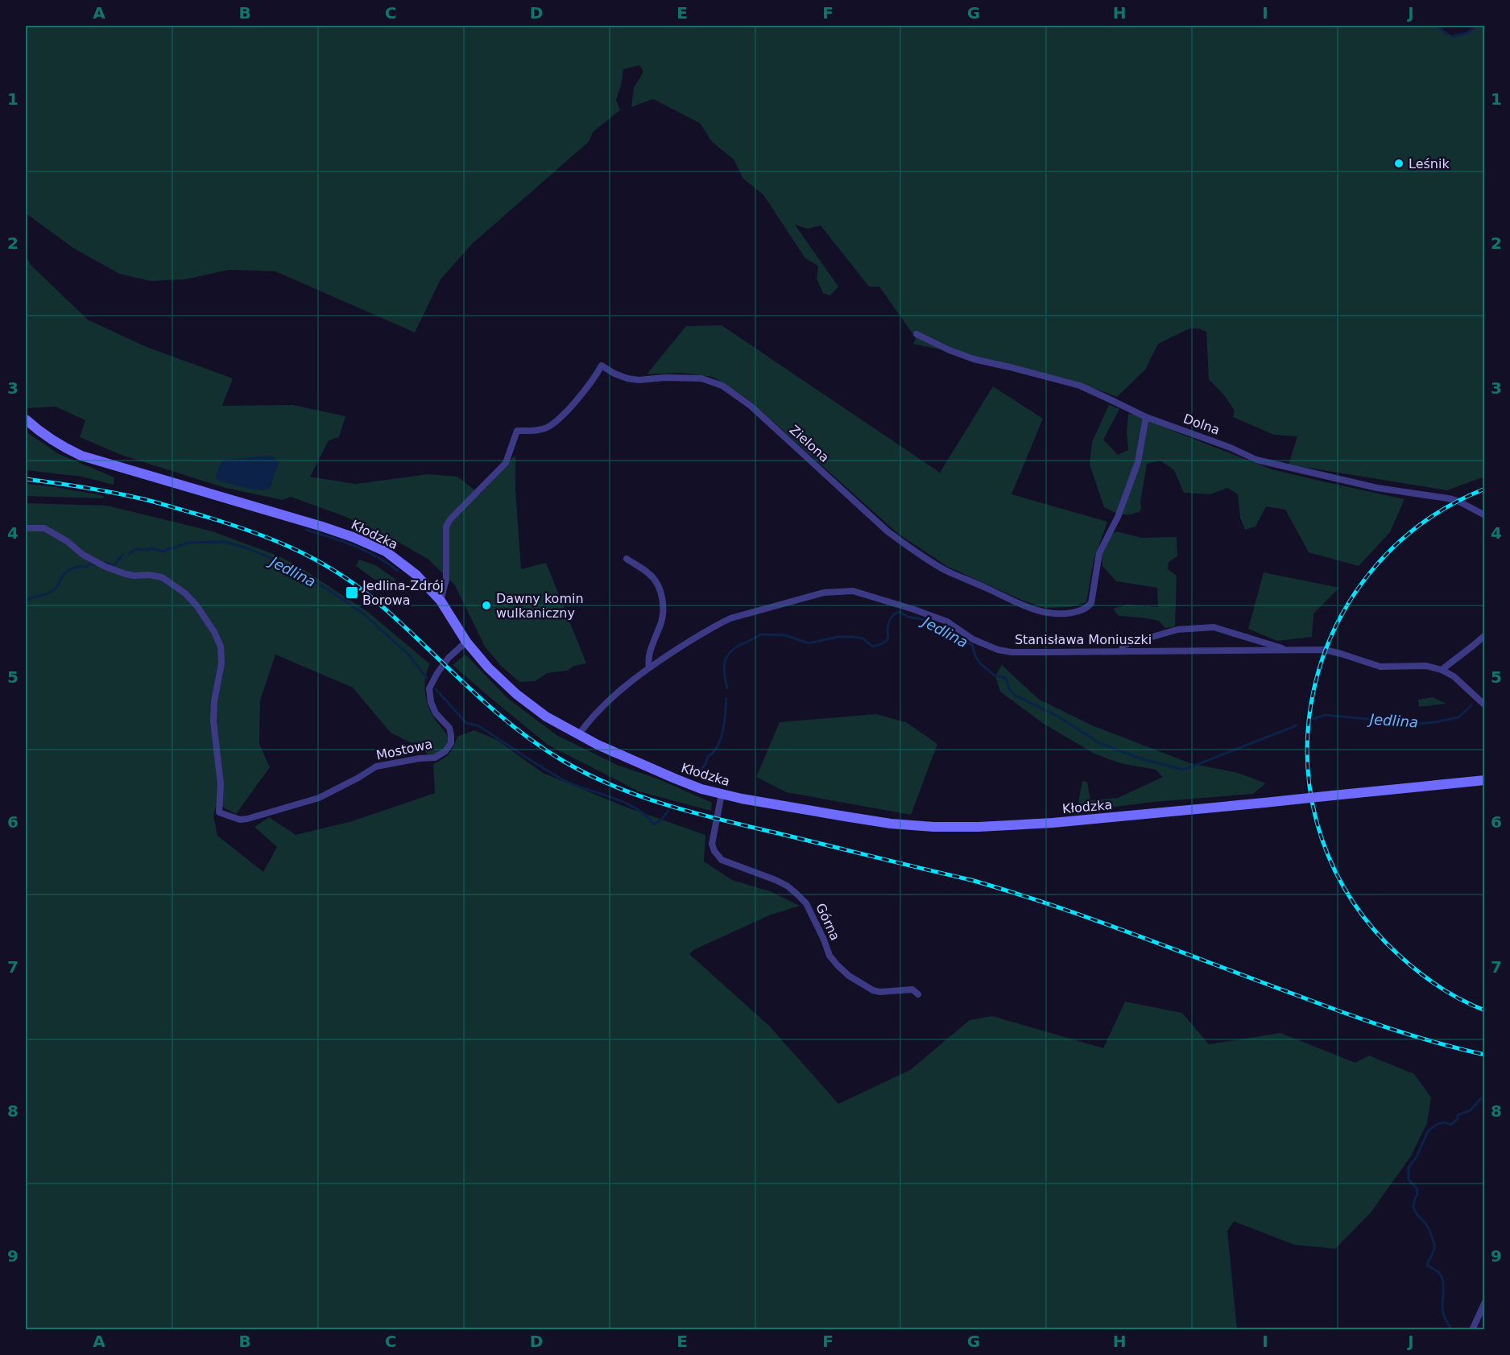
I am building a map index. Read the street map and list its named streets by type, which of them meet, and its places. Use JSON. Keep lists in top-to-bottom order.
{
  "streets": {
    "main road": ["Kłodzka"],
    "street": [
      "Dolna",
      "Zielona",
      "Stanisława Moniuszki",
      "Mostowa",
      "Górna"
    ]
  },
  "crossings": [
    ["Dolna", "Zielona"],
    ["Zielona", "Kłodzka"],
    ["Kłodzka", "Stanisława Moniuszki"],
    ["Kłodzka", "Mostowa"],
    ["Kłodzka", "Górna"]
  ],
  "water": ["Jedlina"],
  "places": {
    "other": ["Leśnik", "Dawny komin wulkaniczny"],
    "transit": ["Jedlina-Zdrój Borowa"]
  },
  "grid": {
    "columns": [
      "A",
      "B",
      "C",
      "D",
      "E",
      "F",
      "G",
      "H",
      "I",
      "J"
    ],
    "rows": [
      "1",
      "2",
      "3",
      "4",
      "5",
      "6",
      "7",
      "8",
      "9"
    ]
  }
}
